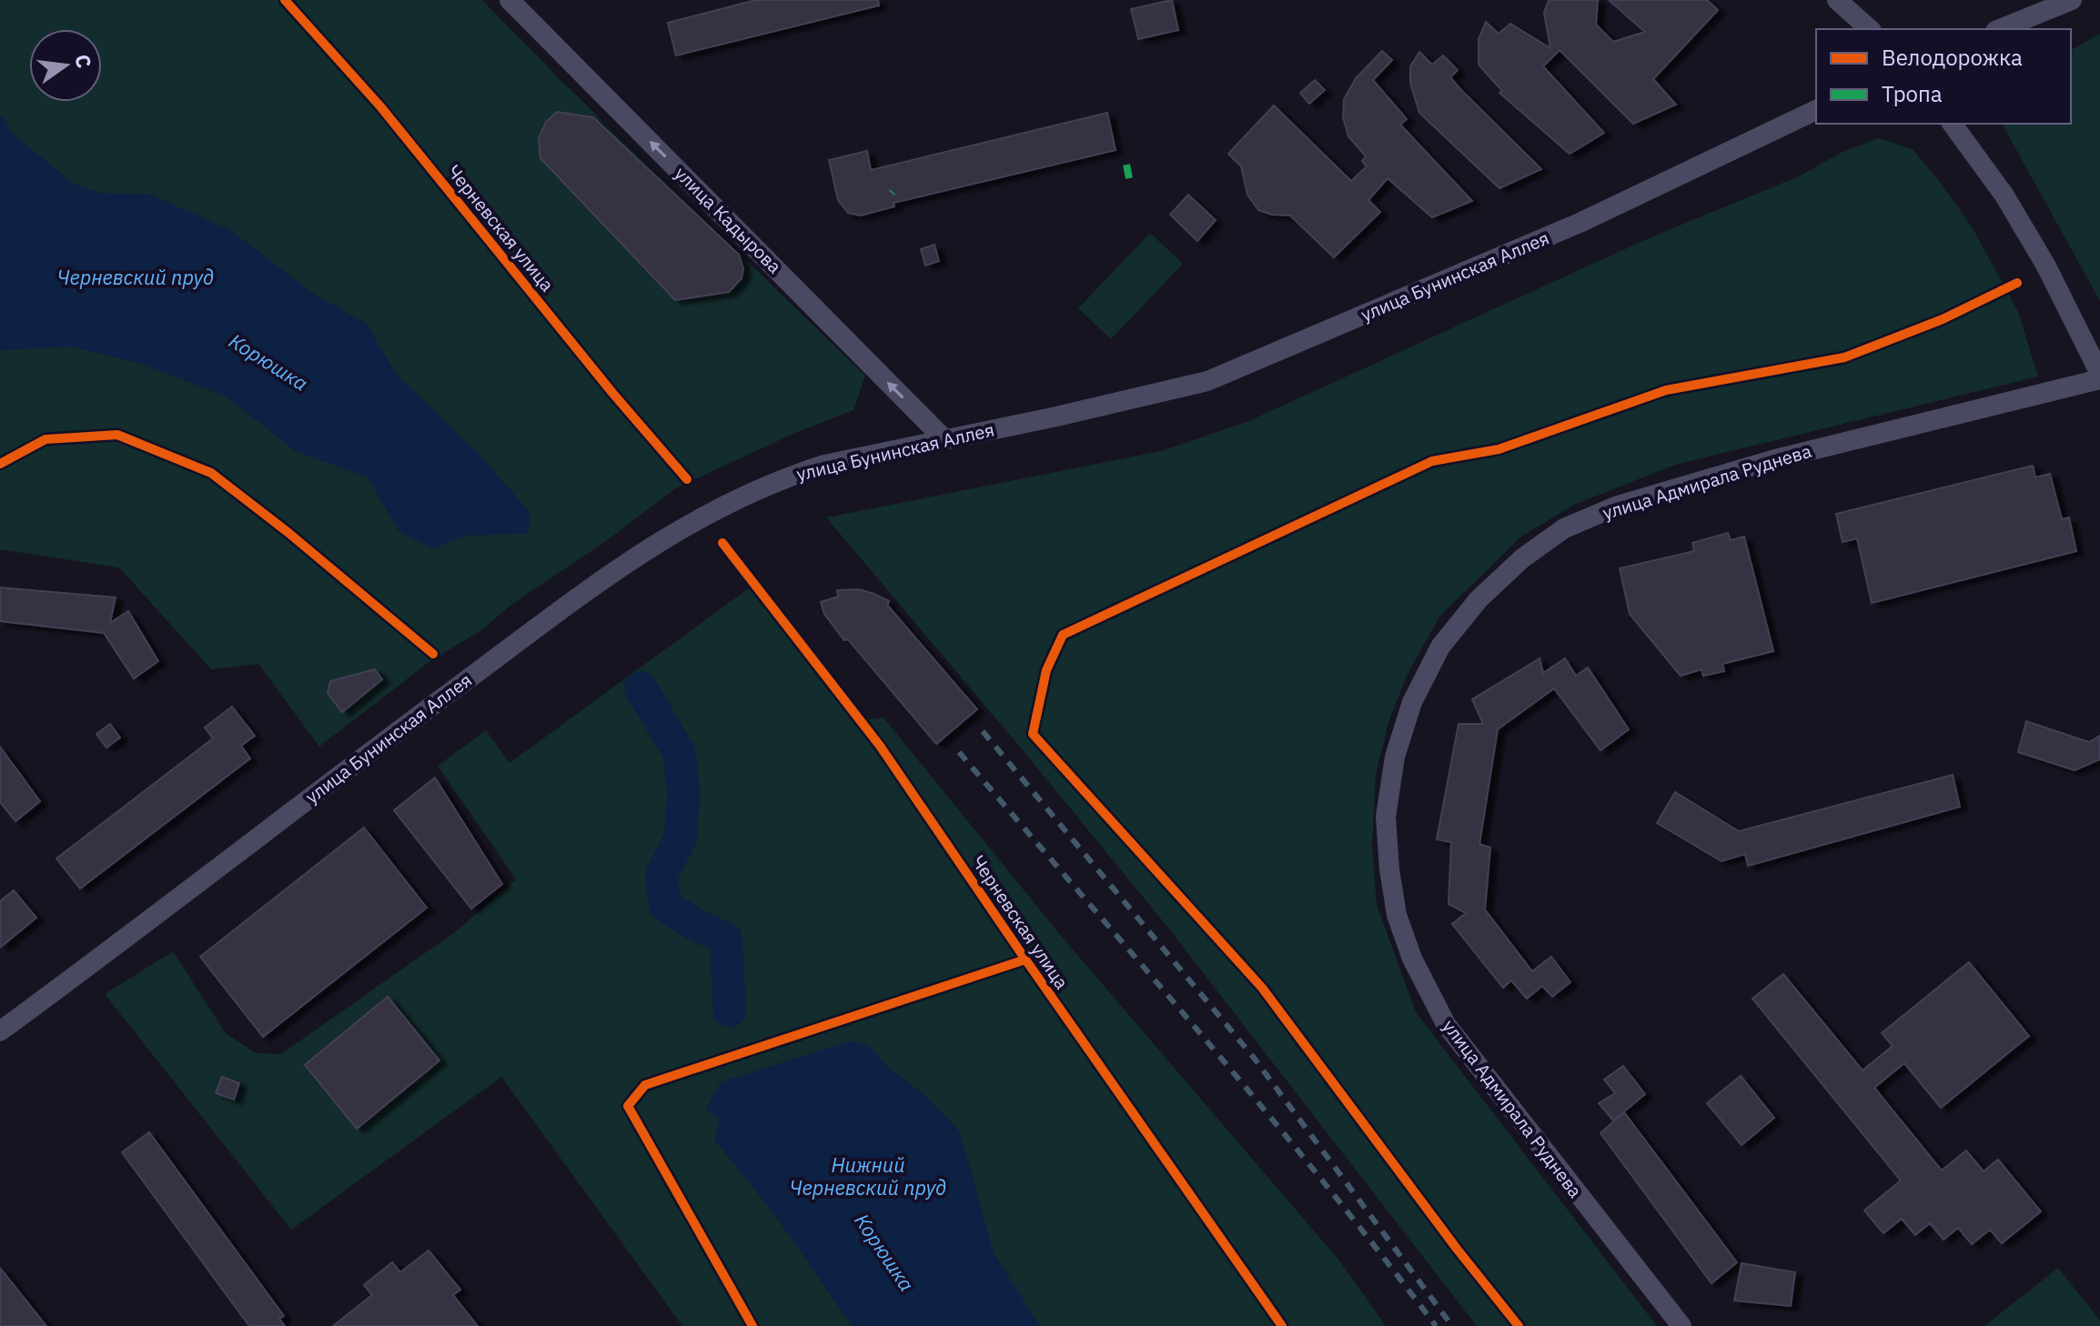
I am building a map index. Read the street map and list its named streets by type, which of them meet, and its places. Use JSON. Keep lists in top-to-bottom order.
{
  "streets": {
    "street": ["улица Кадырова", "улица Бунинская Аллея", "улица Адмирала Руднева"],
    "cycle path": ["Черневская улица"]
  },
  "crossings": [
    ["улица Кадырова", "улица Бунинская Аллея"]
  ],
  "one_way": ["улица Кадырова"],
  "water": ["Черневский пруд", "Корюшка", "Нижний Черневский пруд"],
  "legend": ["Велодорожка", "Тропа"],
  "north": "right"
}
